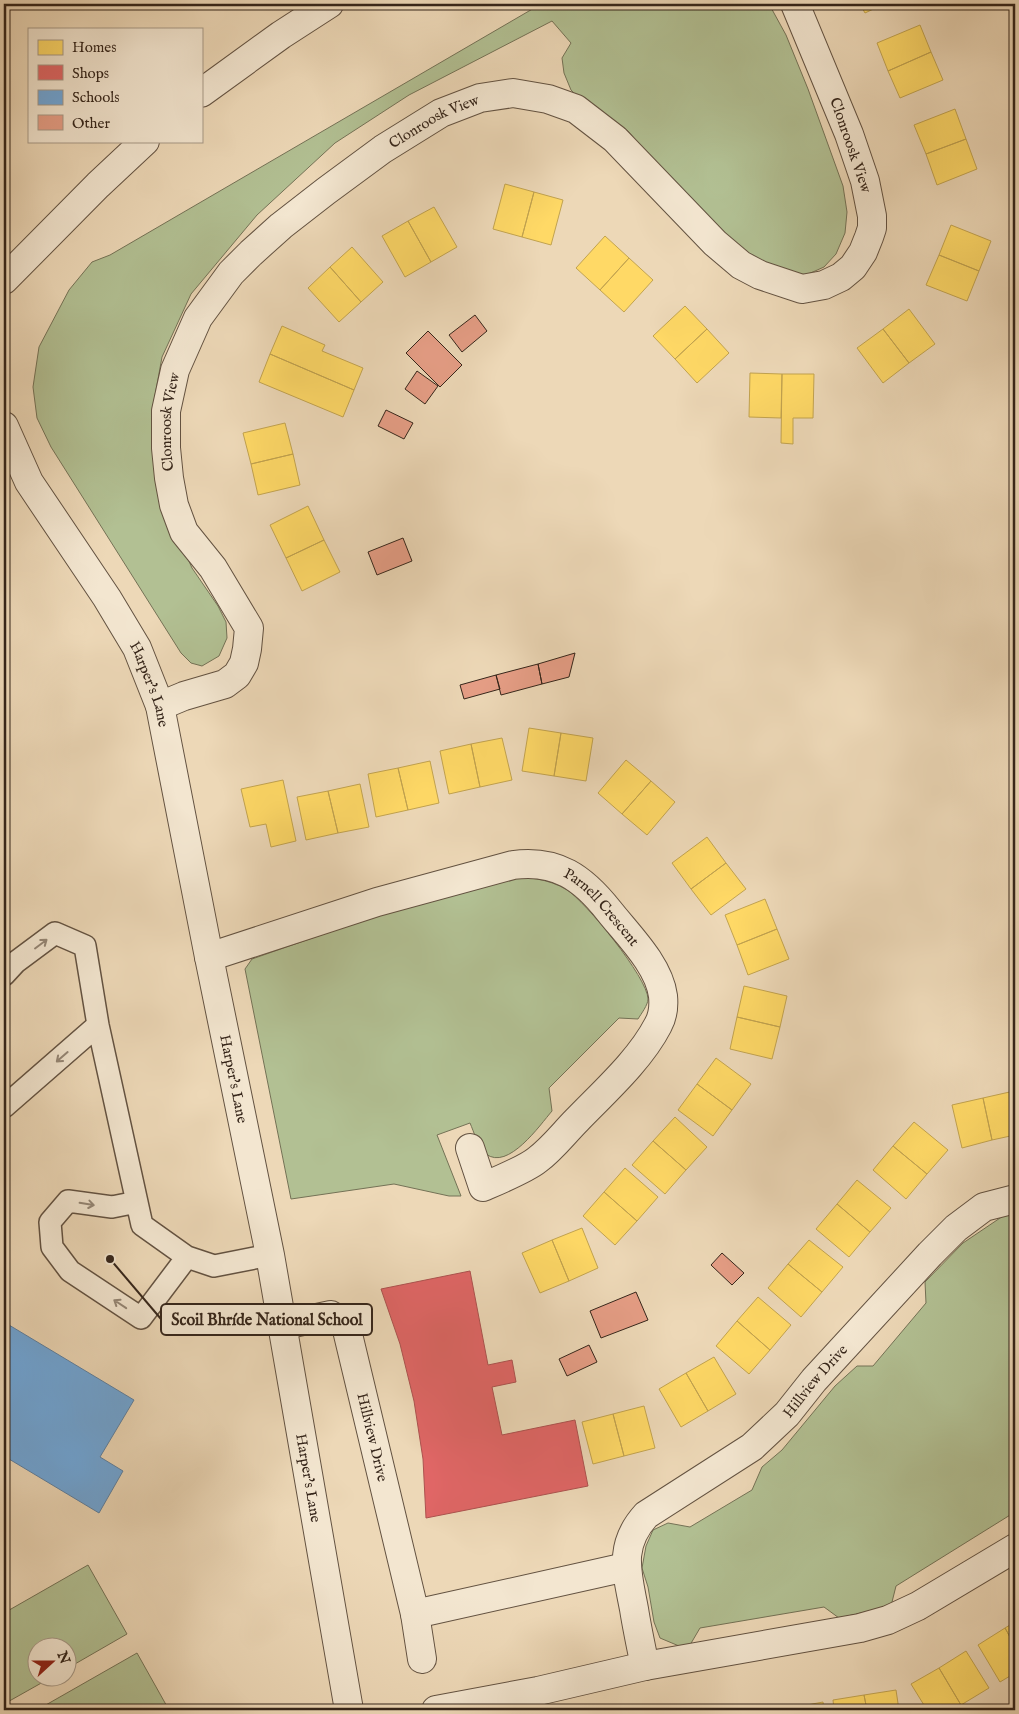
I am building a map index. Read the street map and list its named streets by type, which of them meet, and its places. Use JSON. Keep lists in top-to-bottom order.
{
  "streets": {
    "street": [
      "Clonroosk View",
      "Harper's Lane",
      "Parnell Crescent",
      "Hillview Drive"
    ]
  },
  "crossings": [
    ["Clonroosk View", "Harper's Lane"],
    ["Harper's Lane", "Parnell Crescent"],
    ["Harper's Lane", "Hillview Drive"]
  ],
  "places": ["Scoil Bhríde National School"],
  "legend": [
    "Homes",
    "Shops",
    "Schools",
    "Other"
  ],
  "north": "right"
}
